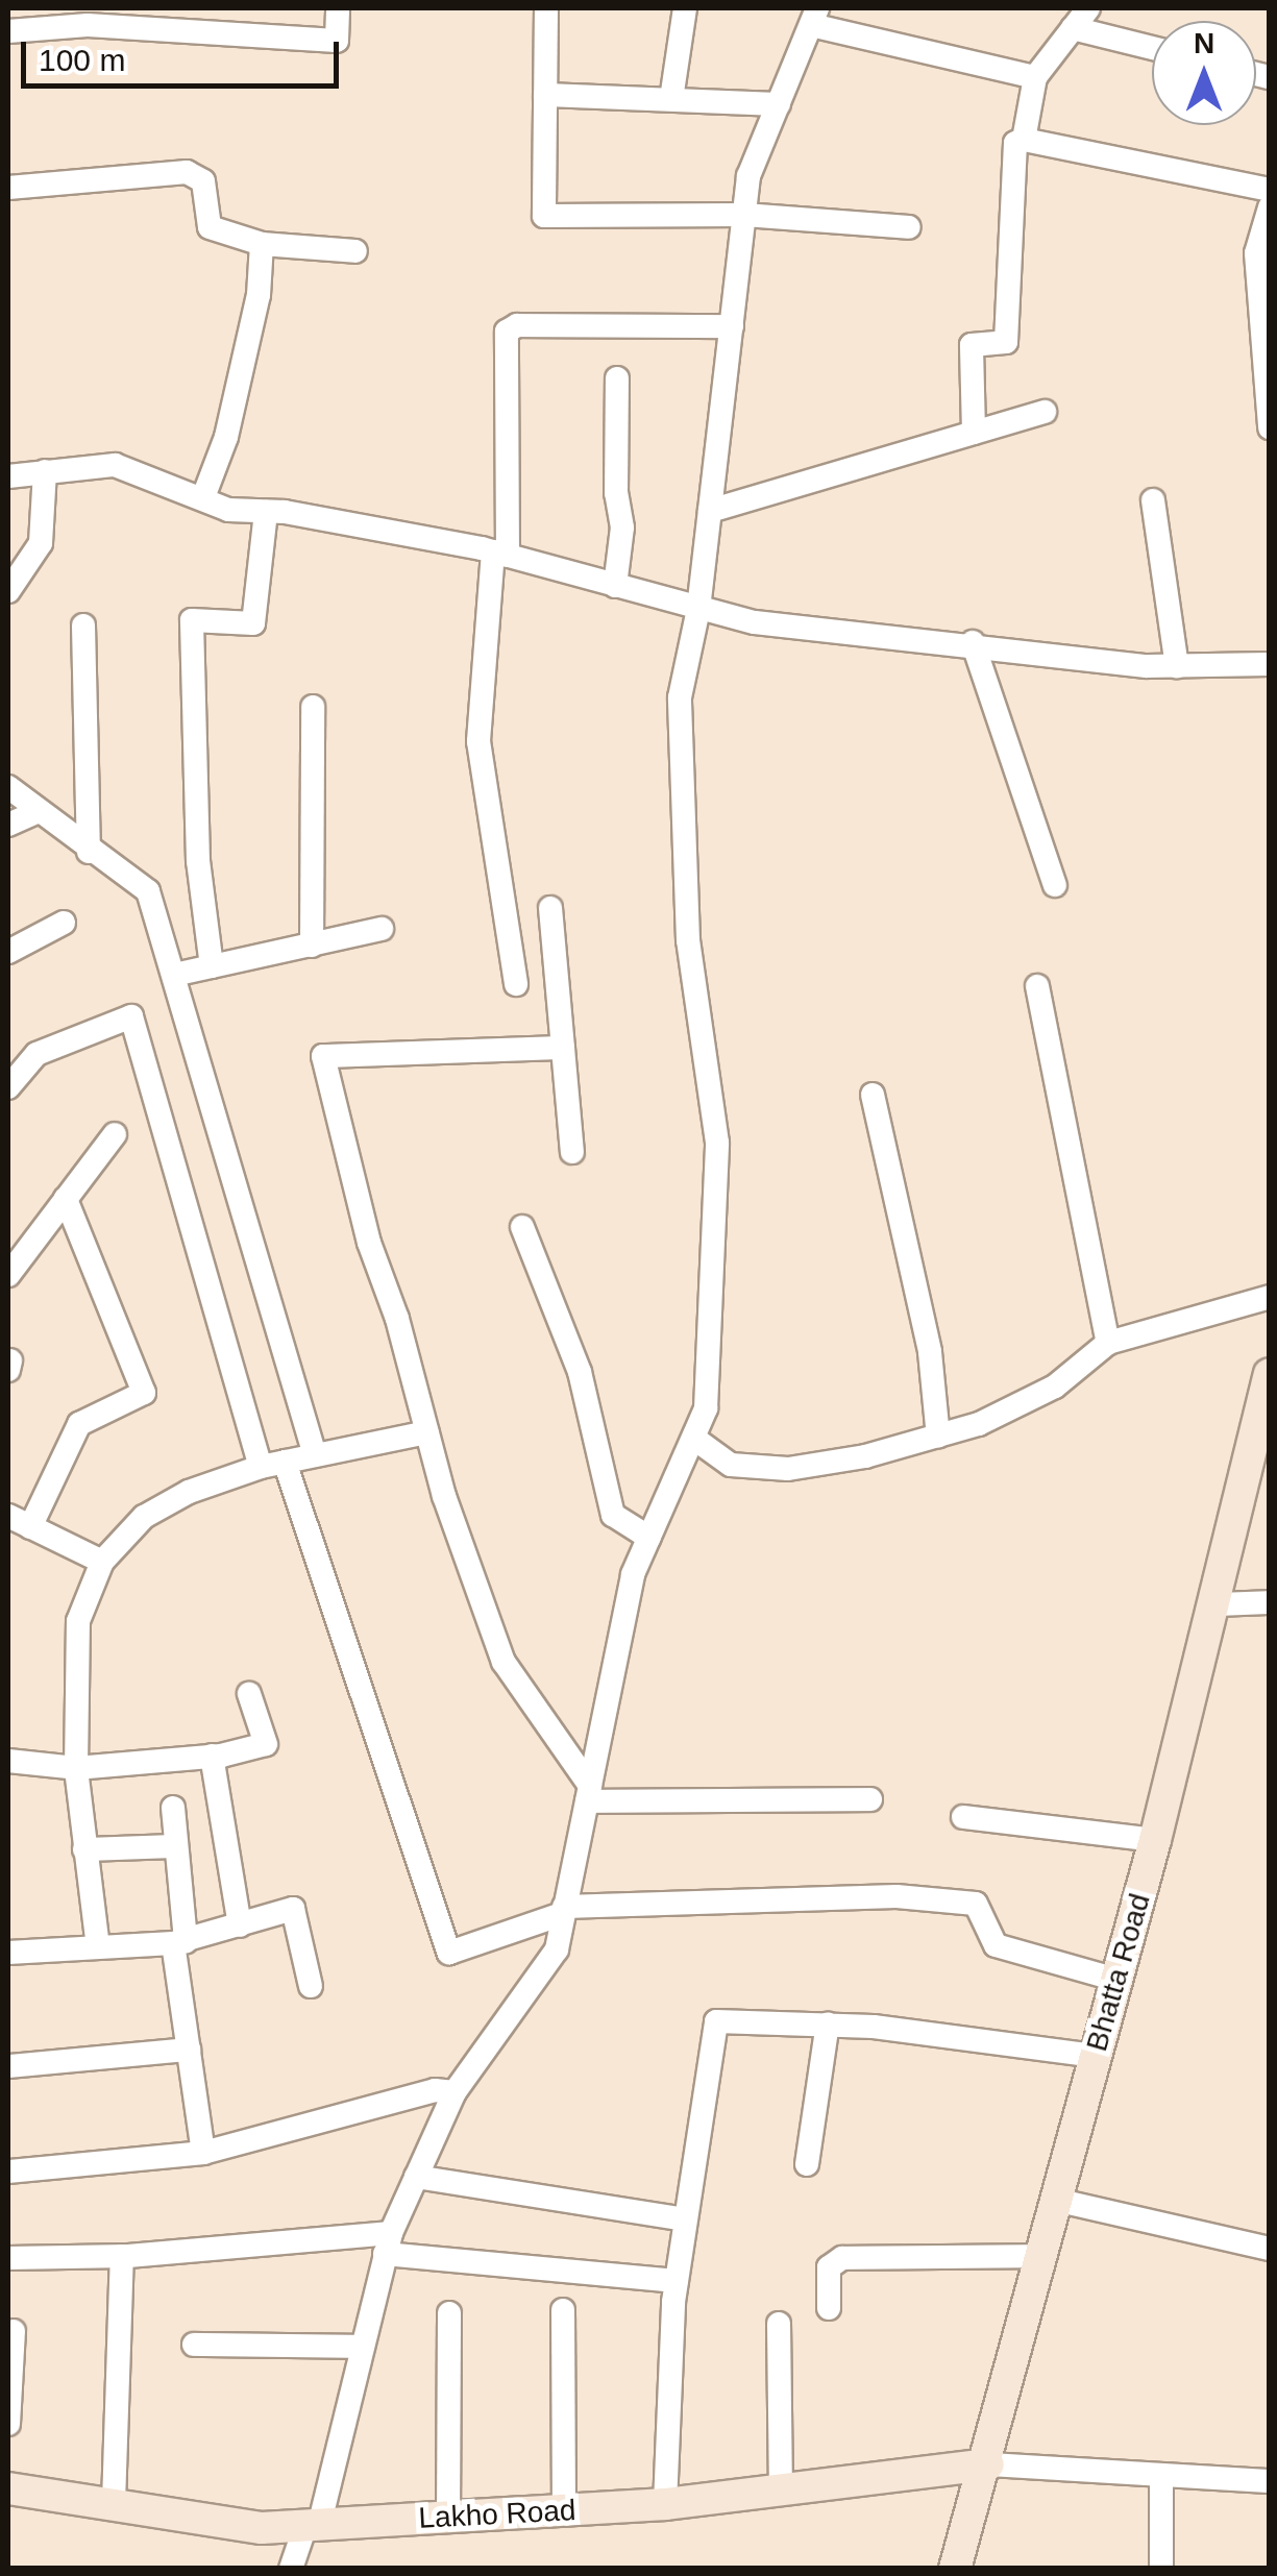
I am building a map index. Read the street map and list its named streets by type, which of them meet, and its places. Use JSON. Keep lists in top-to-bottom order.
{
  "streets": {
    "main road": ["Bhatta Road", "Lakho Road"]
  },
  "crossings": [
    ["Bhatta Road", "Lakho Road"]
  ],
  "scale_bar": "100 m",
  "north": "top"
}
